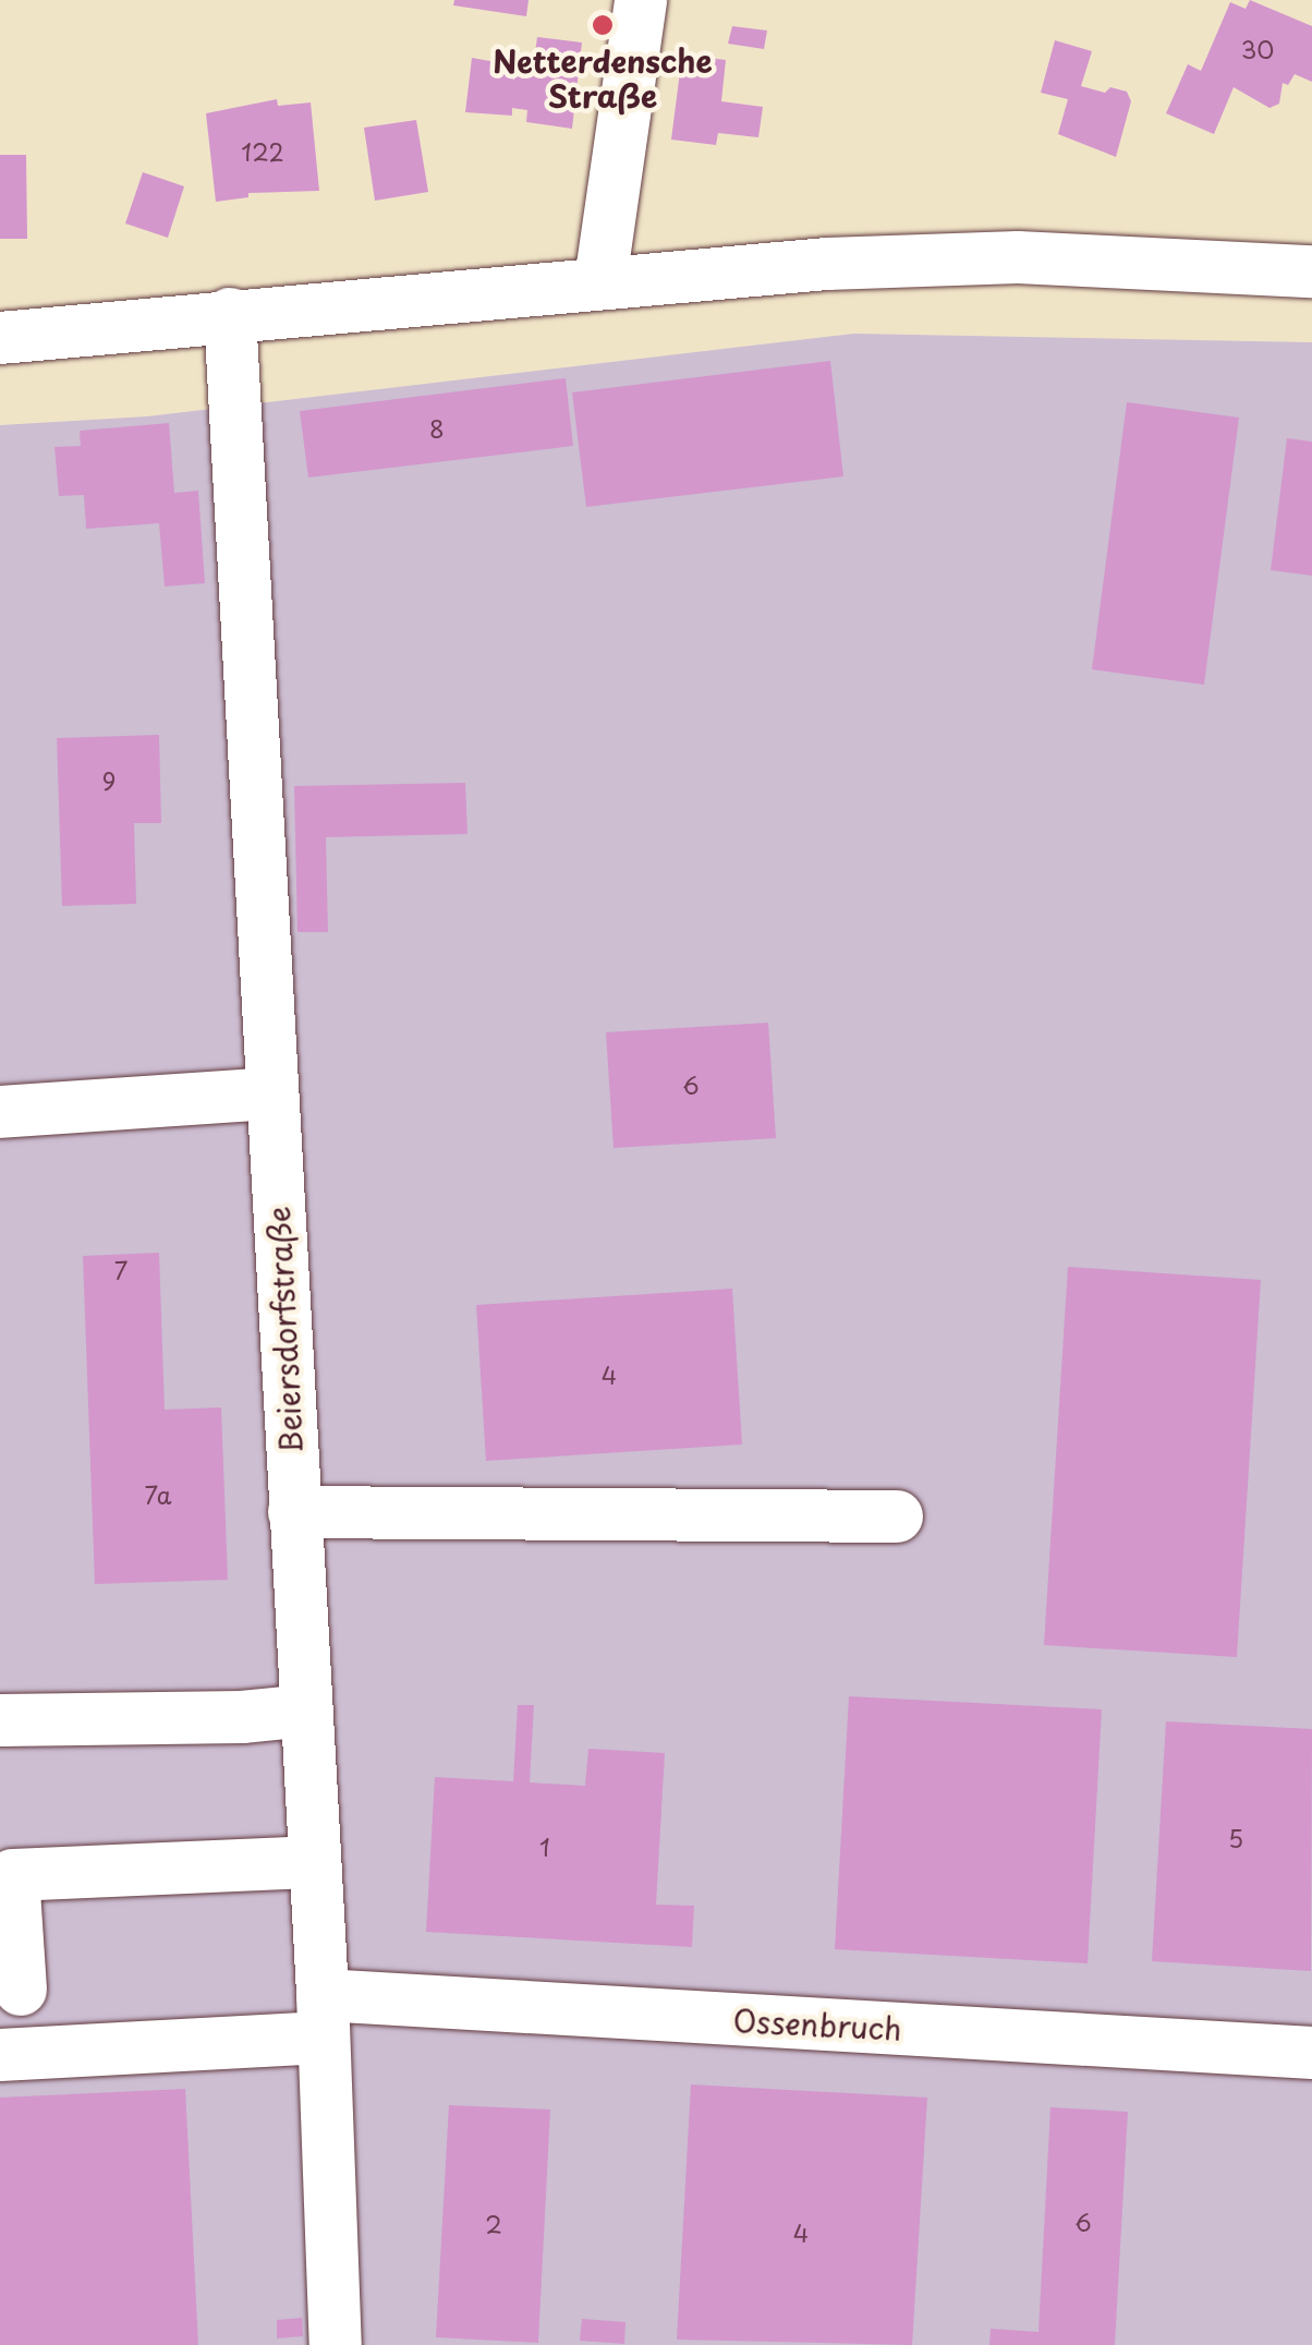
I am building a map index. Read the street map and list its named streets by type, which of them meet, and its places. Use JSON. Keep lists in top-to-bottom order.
{
  "streets": {
    "street": ["Beiersdorfstraße", "Ossenbruch"]
  },
  "crossings": [
    ["Beiersdorfstraße", "Ossenbruch"]
  ],
  "places": ["Netterdensche Straße"],
  "house_numbers": [
    "30",
    "122",
    "8",
    "9",
    "6",
    "7",
    "4",
    "7a",
    "5",
    "1",
    "6",
    "2",
    "4"
  ]
}
